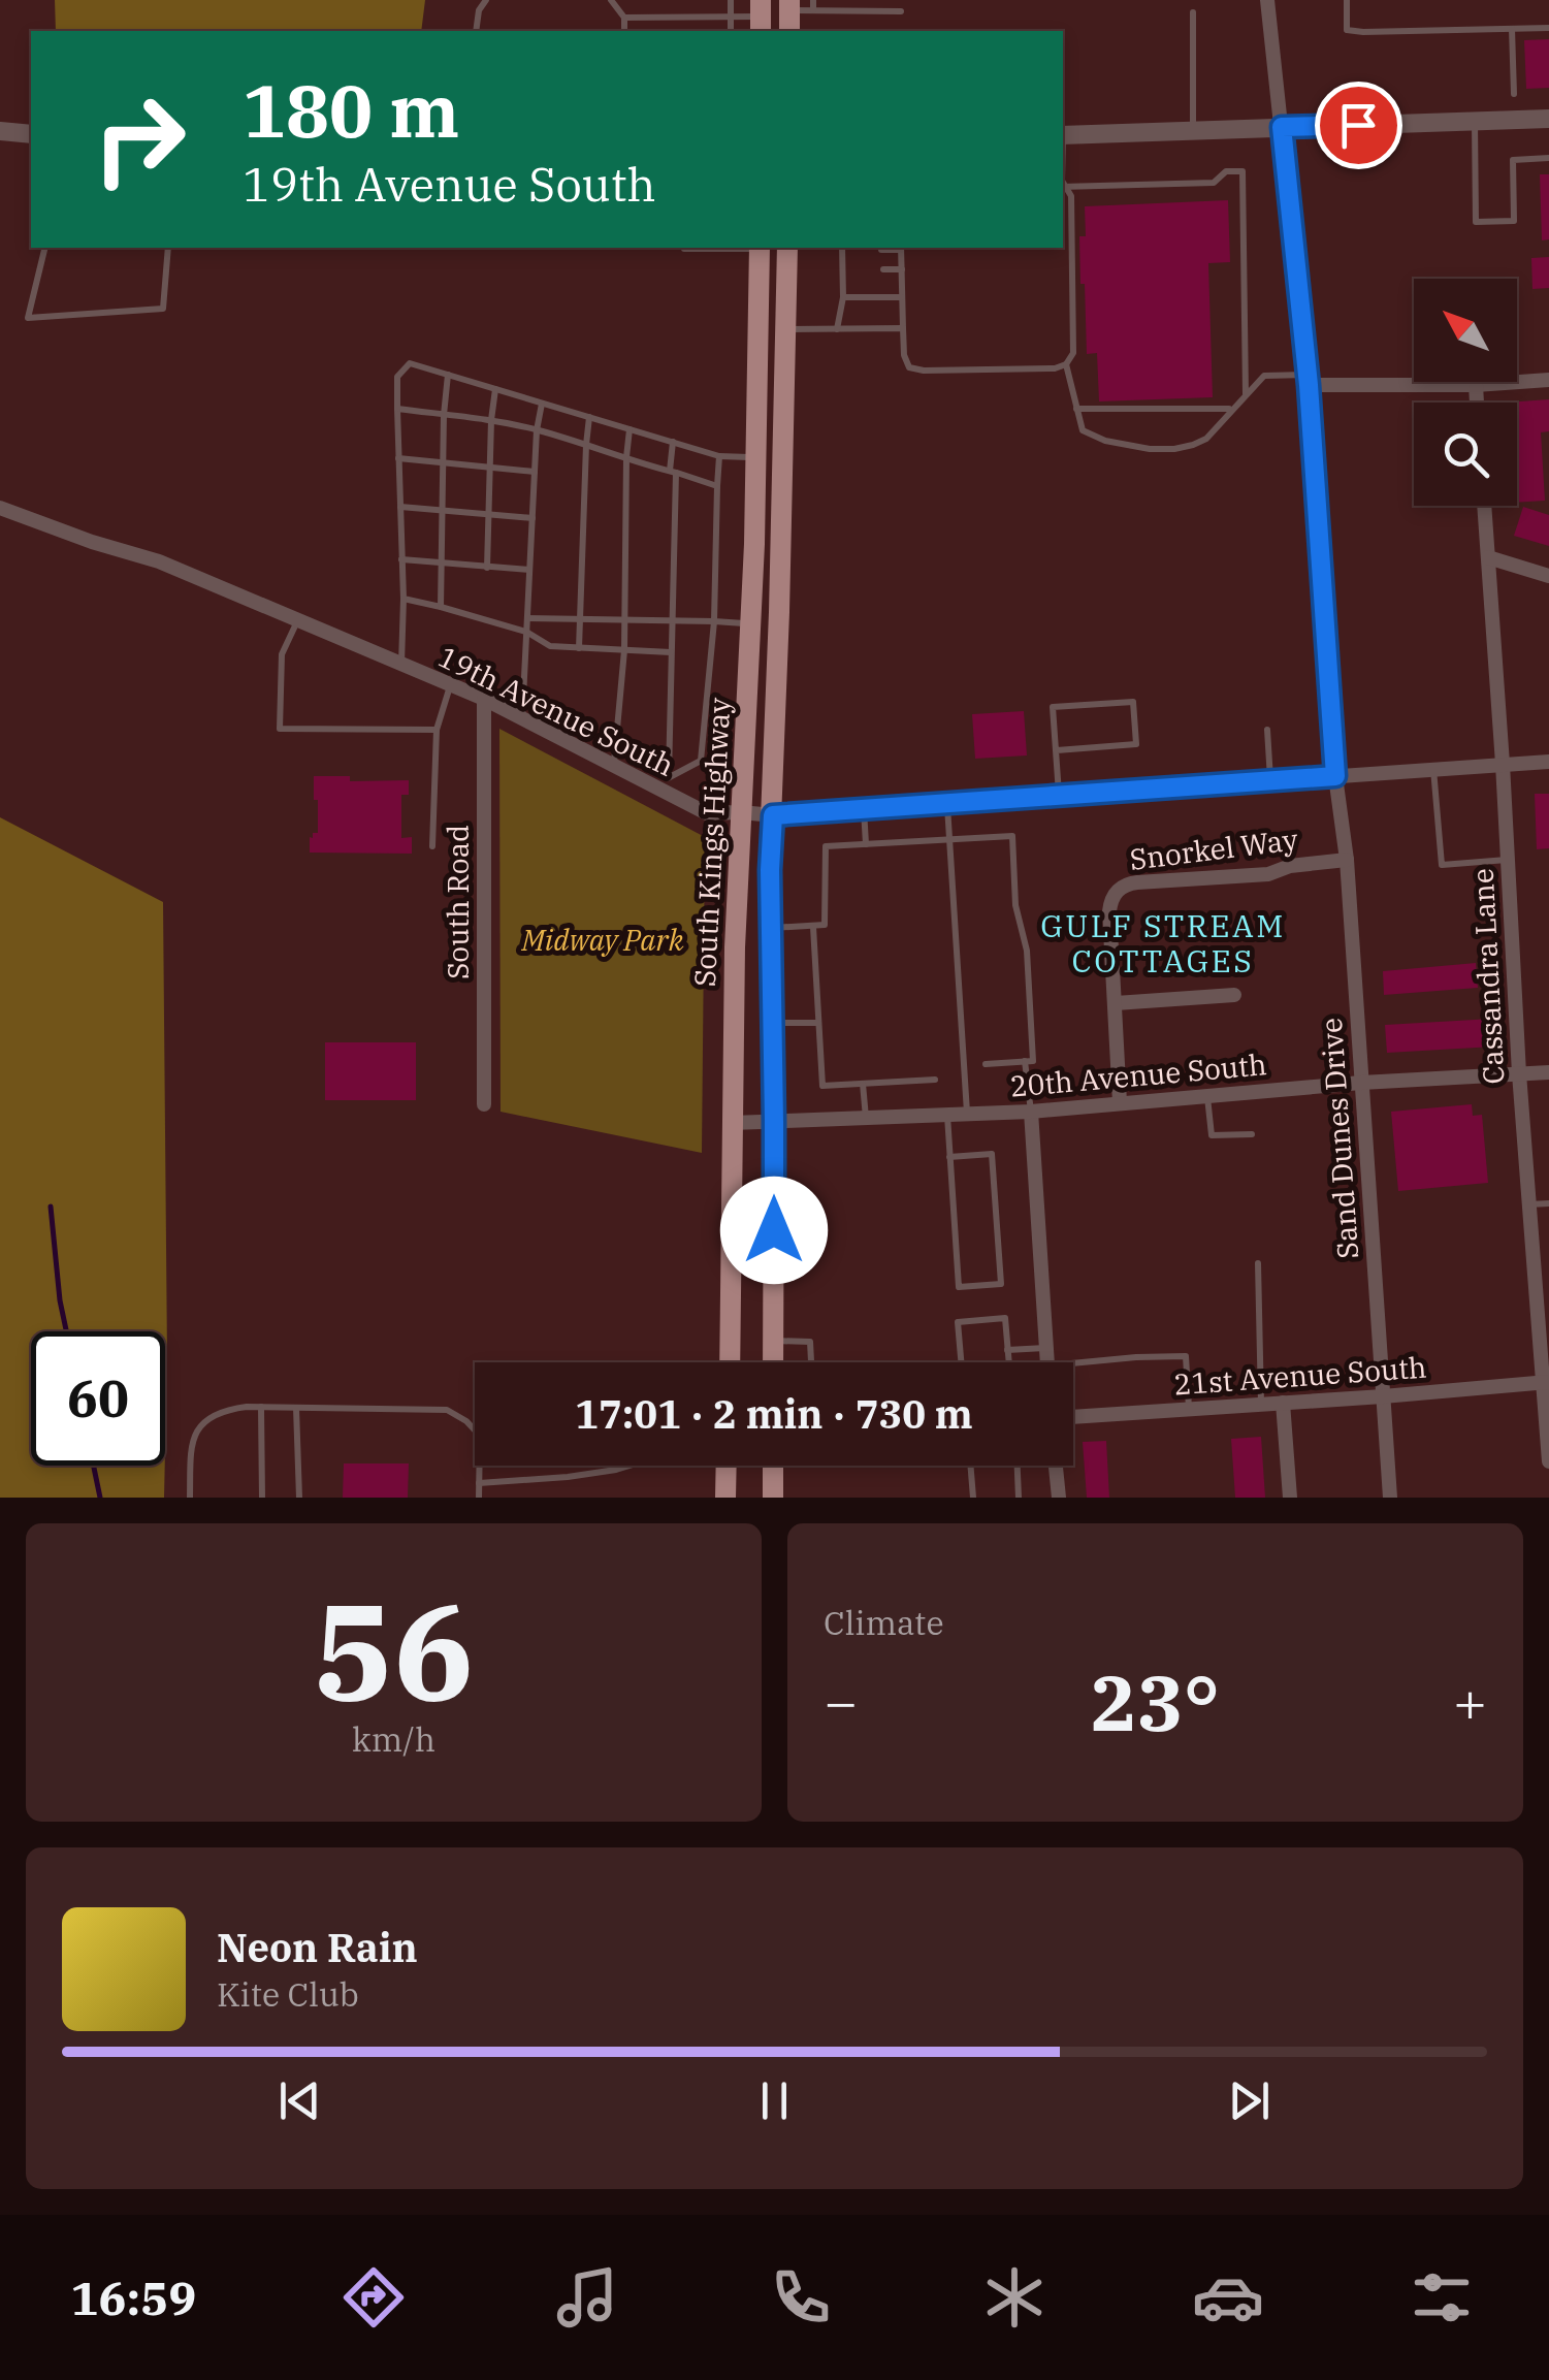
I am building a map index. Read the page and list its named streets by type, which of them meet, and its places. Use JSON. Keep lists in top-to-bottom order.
{
  "streets": {
    "main road": ["South Kings Highway"],
    "street": [
      "19th Avenue South",
      "Snorkel Way",
      "South Road",
      "Cassandra Lane",
      "20th Avenue South",
      "Sand Dunes Drive",
      "21st Avenue South"
    ]
  },
  "crossings": [
    ["19th Avenue South", "South Kings Highway"],
    ["19th Avenue South", "South Road"],
    ["19th Avenue South", "Cassandra Lane"],
    ["19th Avenue South", "Sand Dunes Drive"],
    ["South Kings Highway", "20th Avenue South"],
    ["Snorkel Way", "20th Avenue South"],
    ["Snorkel Way", "Sand Dunes Drive"],
    ["Cassandra Lane", "20th Avenue South"],
    ["Cassandra Lane", "21st Avenue South"],
    ["20th Avenue South", "Sand Dunes Drive"],
    ["Sand Dunes Drive", "21st Avenue South"]
  ],
  "districts": ["GULF STREAM COTTAGES"],
  "parks": ["Midway Park"],
  "north": "top left",
  "page": {
    "turn": ["180 m", "19th Avenue South"],
    "limit": "60",
    "trip": "17:01 · 2 min · 730 m",
    "tile": [
      ["56", "km/h"],
      "Climate"
    ],
    "heat": ["−", "23°", "+"],
    "song": ["Neon Rain", "Kite Club"],
    "tabs": "16:59"
  }
}
